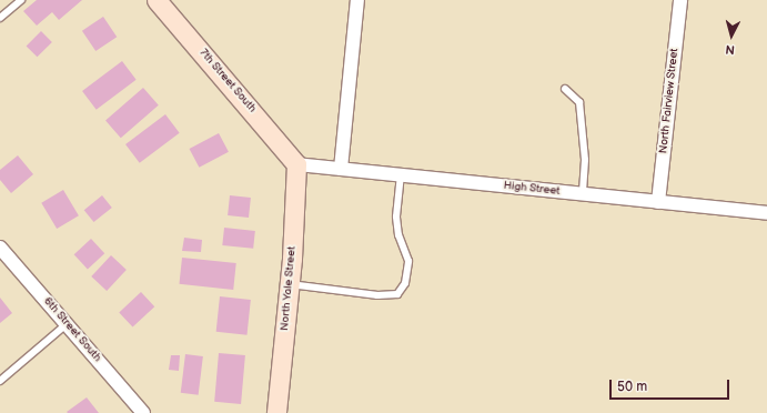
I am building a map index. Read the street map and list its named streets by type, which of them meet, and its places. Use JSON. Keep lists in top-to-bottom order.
{
  "streets": {
    "main road": ["7th Street South", "North Yale Street"],
    "street": ["North Fairview Street", "High Street", "6th Street South"]
  },
  "crossings": [
    ["7th Street South", "High Street"],
    ["7th Street South", "North Yale Street"],
    ["North Fairview Street", "High Street"],
    ["High Street", "North Yale Street"]
  ],
  "scale_bar": "50 m",
  "north": "bottom"
}
